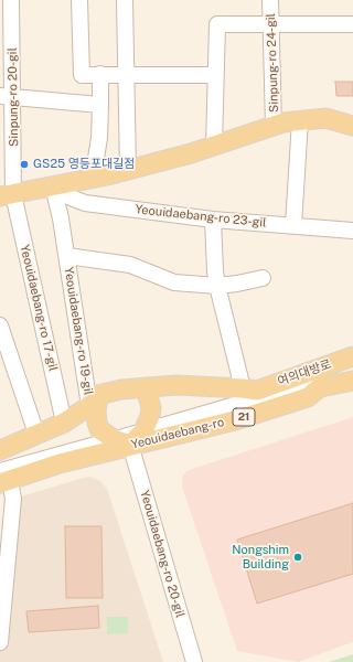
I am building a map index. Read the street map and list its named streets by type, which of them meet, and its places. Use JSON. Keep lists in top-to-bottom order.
{
  "streets": {
    "main road": ["여의대방로", "21", "Yeouidaebang-ro"],
    "street": [
      "Sinpung-ro 24-gil",
      "Sinpung-ro 20-gil",
      "Yeouidaebang-ro 23-gil",
      "Yeouidaebang-ro 17-gil",
      "Yeouidaebang-ro 19-gil",
      "Yeouidaebang-ro 20-gil"
    ]
  },
  "crossings": [
    ["Sinpung-ro 20-gil", "Yeouidaebang-ro 17-gil"],
    ["Yeouidaebang-ro 23-gil", "Yeouidaebang-ro 19-gil"],
    ["Yeouidaebang-ro", "Yeouidaebang-ro 20-gil"]
  ],
  "places": ["GS25 영등포대길점", "Nongshim Building"]
}
